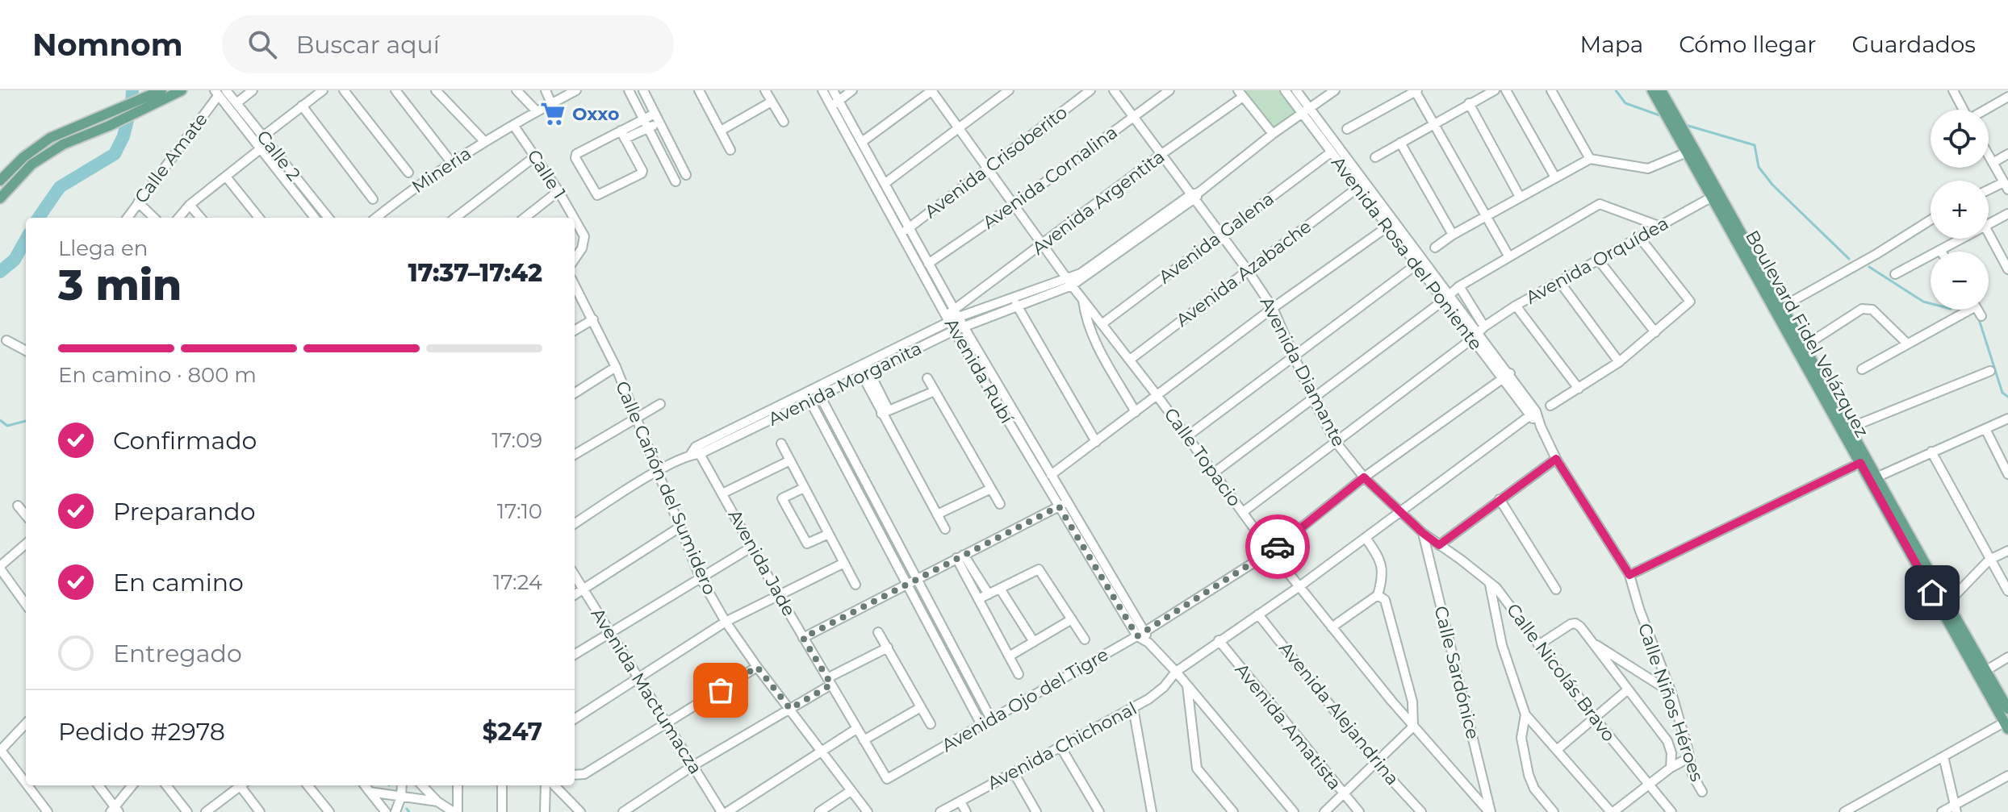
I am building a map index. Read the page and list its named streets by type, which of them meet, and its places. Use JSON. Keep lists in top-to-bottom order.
{
  "streets": {
    "main road": ["Boulevard Fidel Velázquez"],
    "street": [
      "Calle 2",
      "Calle Amate",
      "Avenida Crisoberito",
      "Mineria",
      "Calle 1",
      "Avenida Cornalina",
      "Avenida Argentita",
      "Avenida Galena",
      "Avenida Rosa del Poniente",
      "Avenida Orquídea",
      "Avenida Azabache",
      "Avenida Rubí",
      "Avenida Diamante",
      "Avenida Morganita",
      "Calle Topacio",
      "Calle Cañón del Sumidero",
      "Avenida Jade",
      "Calle Sardónice",
      "Calle Nicolás Bravo",
      "Avenida Mactumacza",
      "Avenida Ojo del Tigre",
      "Calle Niños Héroes",
      "Avenida Alejandrina",
      "Avenida Amatista",
      "Avenida Chichonal"
    ]
  },
  "crossings": [
    ["Calle 2", "Calle Amate"],
    ["Avenida Crisoberito", "Avenida Rubí"],
    ["Avenida Crisoberito", "Calle Topacio"],
    ["Mineria", "Calle 1"],
    ["Avenida Cornalina", "Avenida Rubí"],
    ["Avenida Cornalina", "Avenida Diamante"],
    ["Avenida Cornalina", "Calle Topacio"],
    ["Avenida Argentita", "Avenida Rubí"],
    ["Avenida Argentita", "Avenida Diamante"],
    ["Avenida Argentita", "Avenida Morganita"],
    ["Avenida Argentita", "Calle Topacio"],
    ["Avenida Galena", "Avenida Rosa del Poniente"],
    ["Avenida Galena", "Avenida Diamante"],
    ["Avenida Galena", "Calle Topacio"],
    ["Avenida Rosa del Poniente", "Avenida Orquídea"],
    ["Avenida Rosa del Poniente", "Avenida Azabache"],
    ["Avenida Rosa del Poniente", "Avenida Ojo del Tigre"],
    ["Avenida Rosa del Poniente", "Calle Niños Héroes"],
    ["Avenida Orquídea", "Boulevard Fidel Velázquez"],
    ["Avenida Orquídea", "Avenida Diamante"],
    ["Avenida Orquídea", "Calle Topacio"],
    ["Avenida Azabache", "Avenida Diamante"],
    ["Avenida Azabache", "Calle Topacio"],
    ["Avenida Rubí", "Avenida Morganita"],
    ["Avenida Rubí", "Avenida Ojo del Tigre"],
    ["Avenida Rubí", "Avenida Chichonal"],
    ["Avenida Diamante", "Calle Sardónice"],
    ["Avenida Diamante", "Calle Nicolás Bravo"],
    ["Avenida Diamante", "Avenida Ojo del Tigre"],
    ["Avenida Diamante", "Avenida Chichonal"],
    ["Avenida Morganita", "Calle Topacio"],
    ["Avenida Morganita", "Calle Cañón del Sumidero"],
    ["Avenida Morganita", "Avenida Jade"],
    ["Calle Topacio", "Calle Sardónice"],
    ["Calle Topacio", "Avenida Ojo del Tigre"],
    ["Calle Topacio", "Avenida Chichonal"],
    ["Avenida Jade", "Avenida Ojo del Tigre"],
    ["Avenida Ojo del Tigre", "Calle Niños Héroes"],
    ["Calle Niños Héroes", "Avenida Chichonal"],
    ["Avenida Alejandrina", "Avenida Chichonal"],
    ["Avenida Amatista", "Avenida Chichonal"]
  ],
  "places": {
    "supermarket": ["Oxxo"]
  },
  "page": {
    "header": "Nomnom",
    "search": "Buscar aquí",
    "nav": ["Mapa", "Cómo llegar", "Guardados"],
    "map_buttons": ["+", "−"],
    "heading": ["3 min", "Llega en", "17:37–17:42"],
    "panel": ["Pedido #2978", "$247"],
    "bar": "En camino · 800 m",
    "list": [
      ["Confirmado", "17:09"],
      ["Preparando", "17:10"],
      ["En camino", "17:24"],
      "Entregado"
    ]
  }
}
